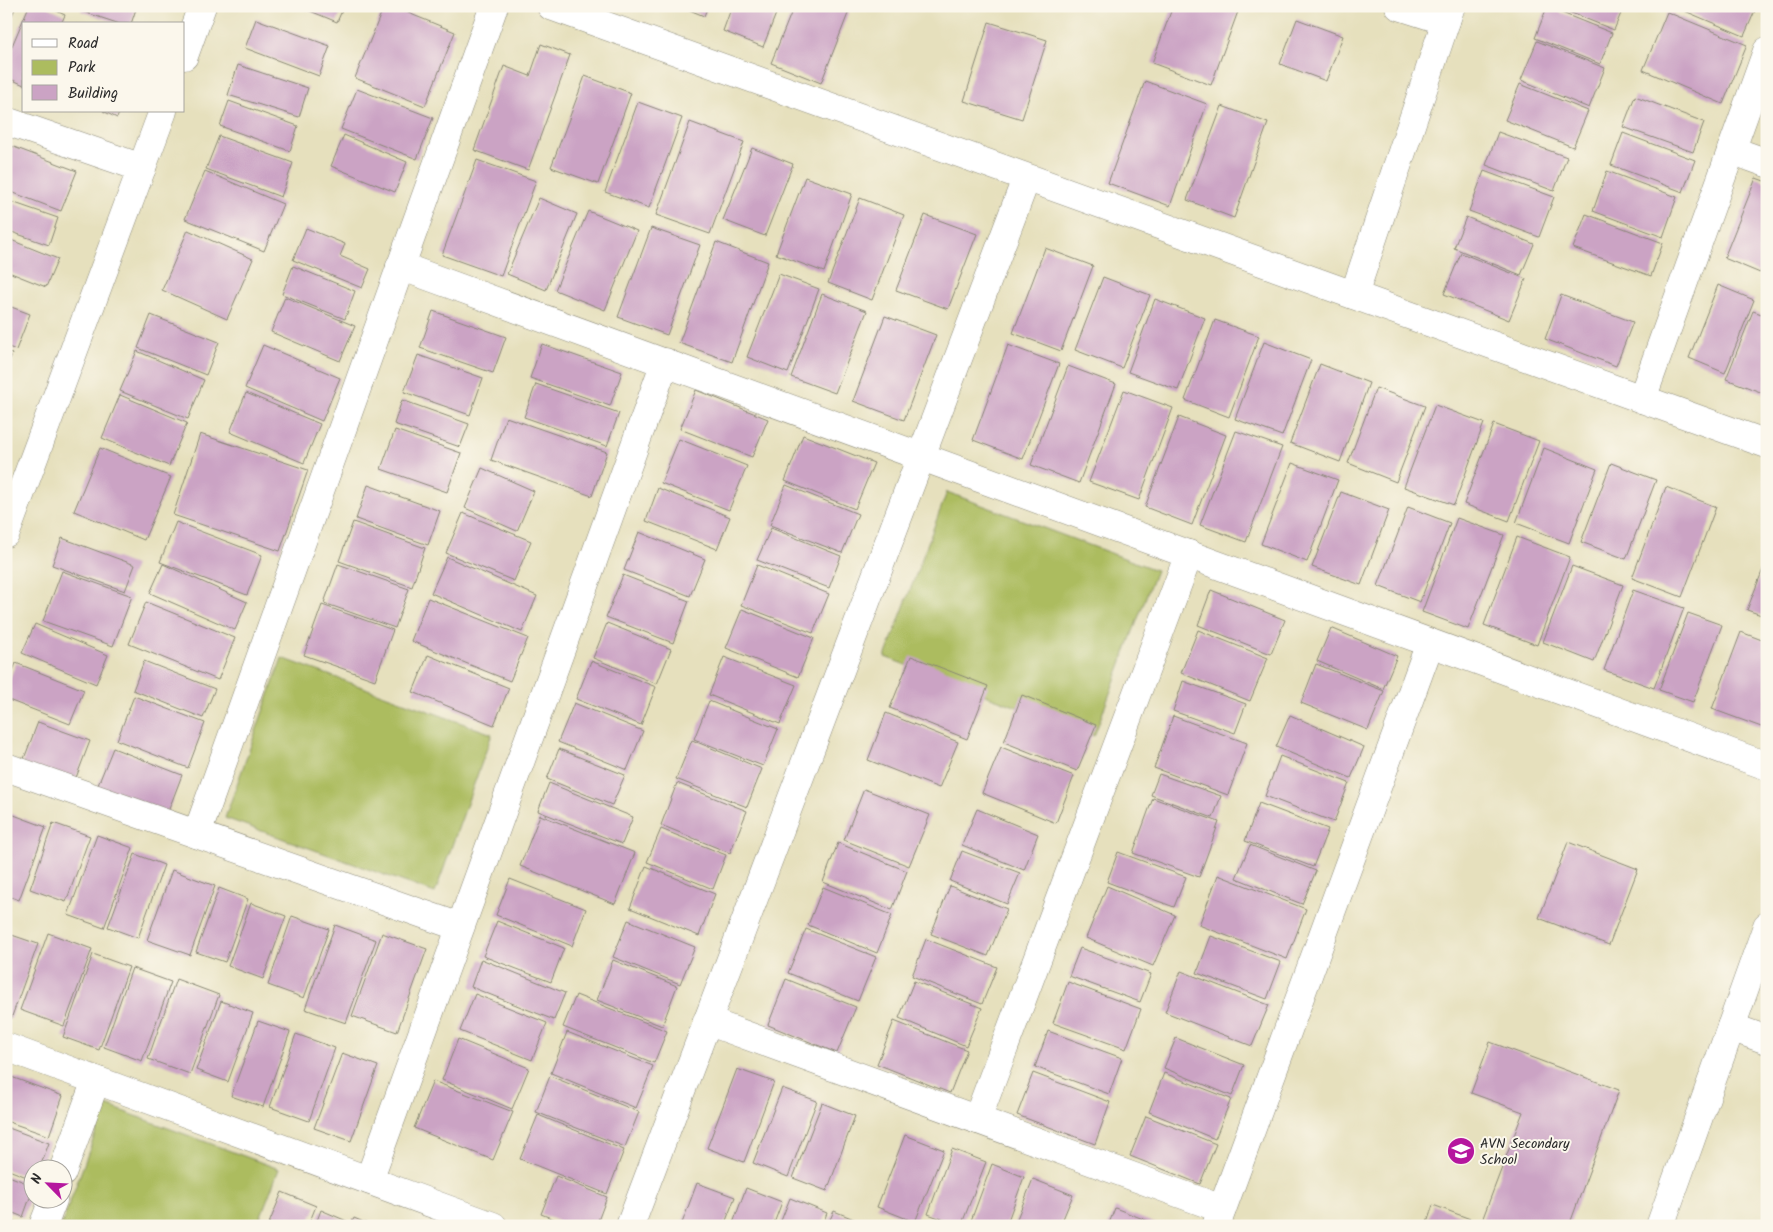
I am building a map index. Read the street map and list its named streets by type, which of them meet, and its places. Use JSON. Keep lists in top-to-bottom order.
{
  "places": {
    "school or university": ["AVN Secondary School"]
  },
  "legend": ["Road", "Park", "Building"],
  "north": "top left"
}
